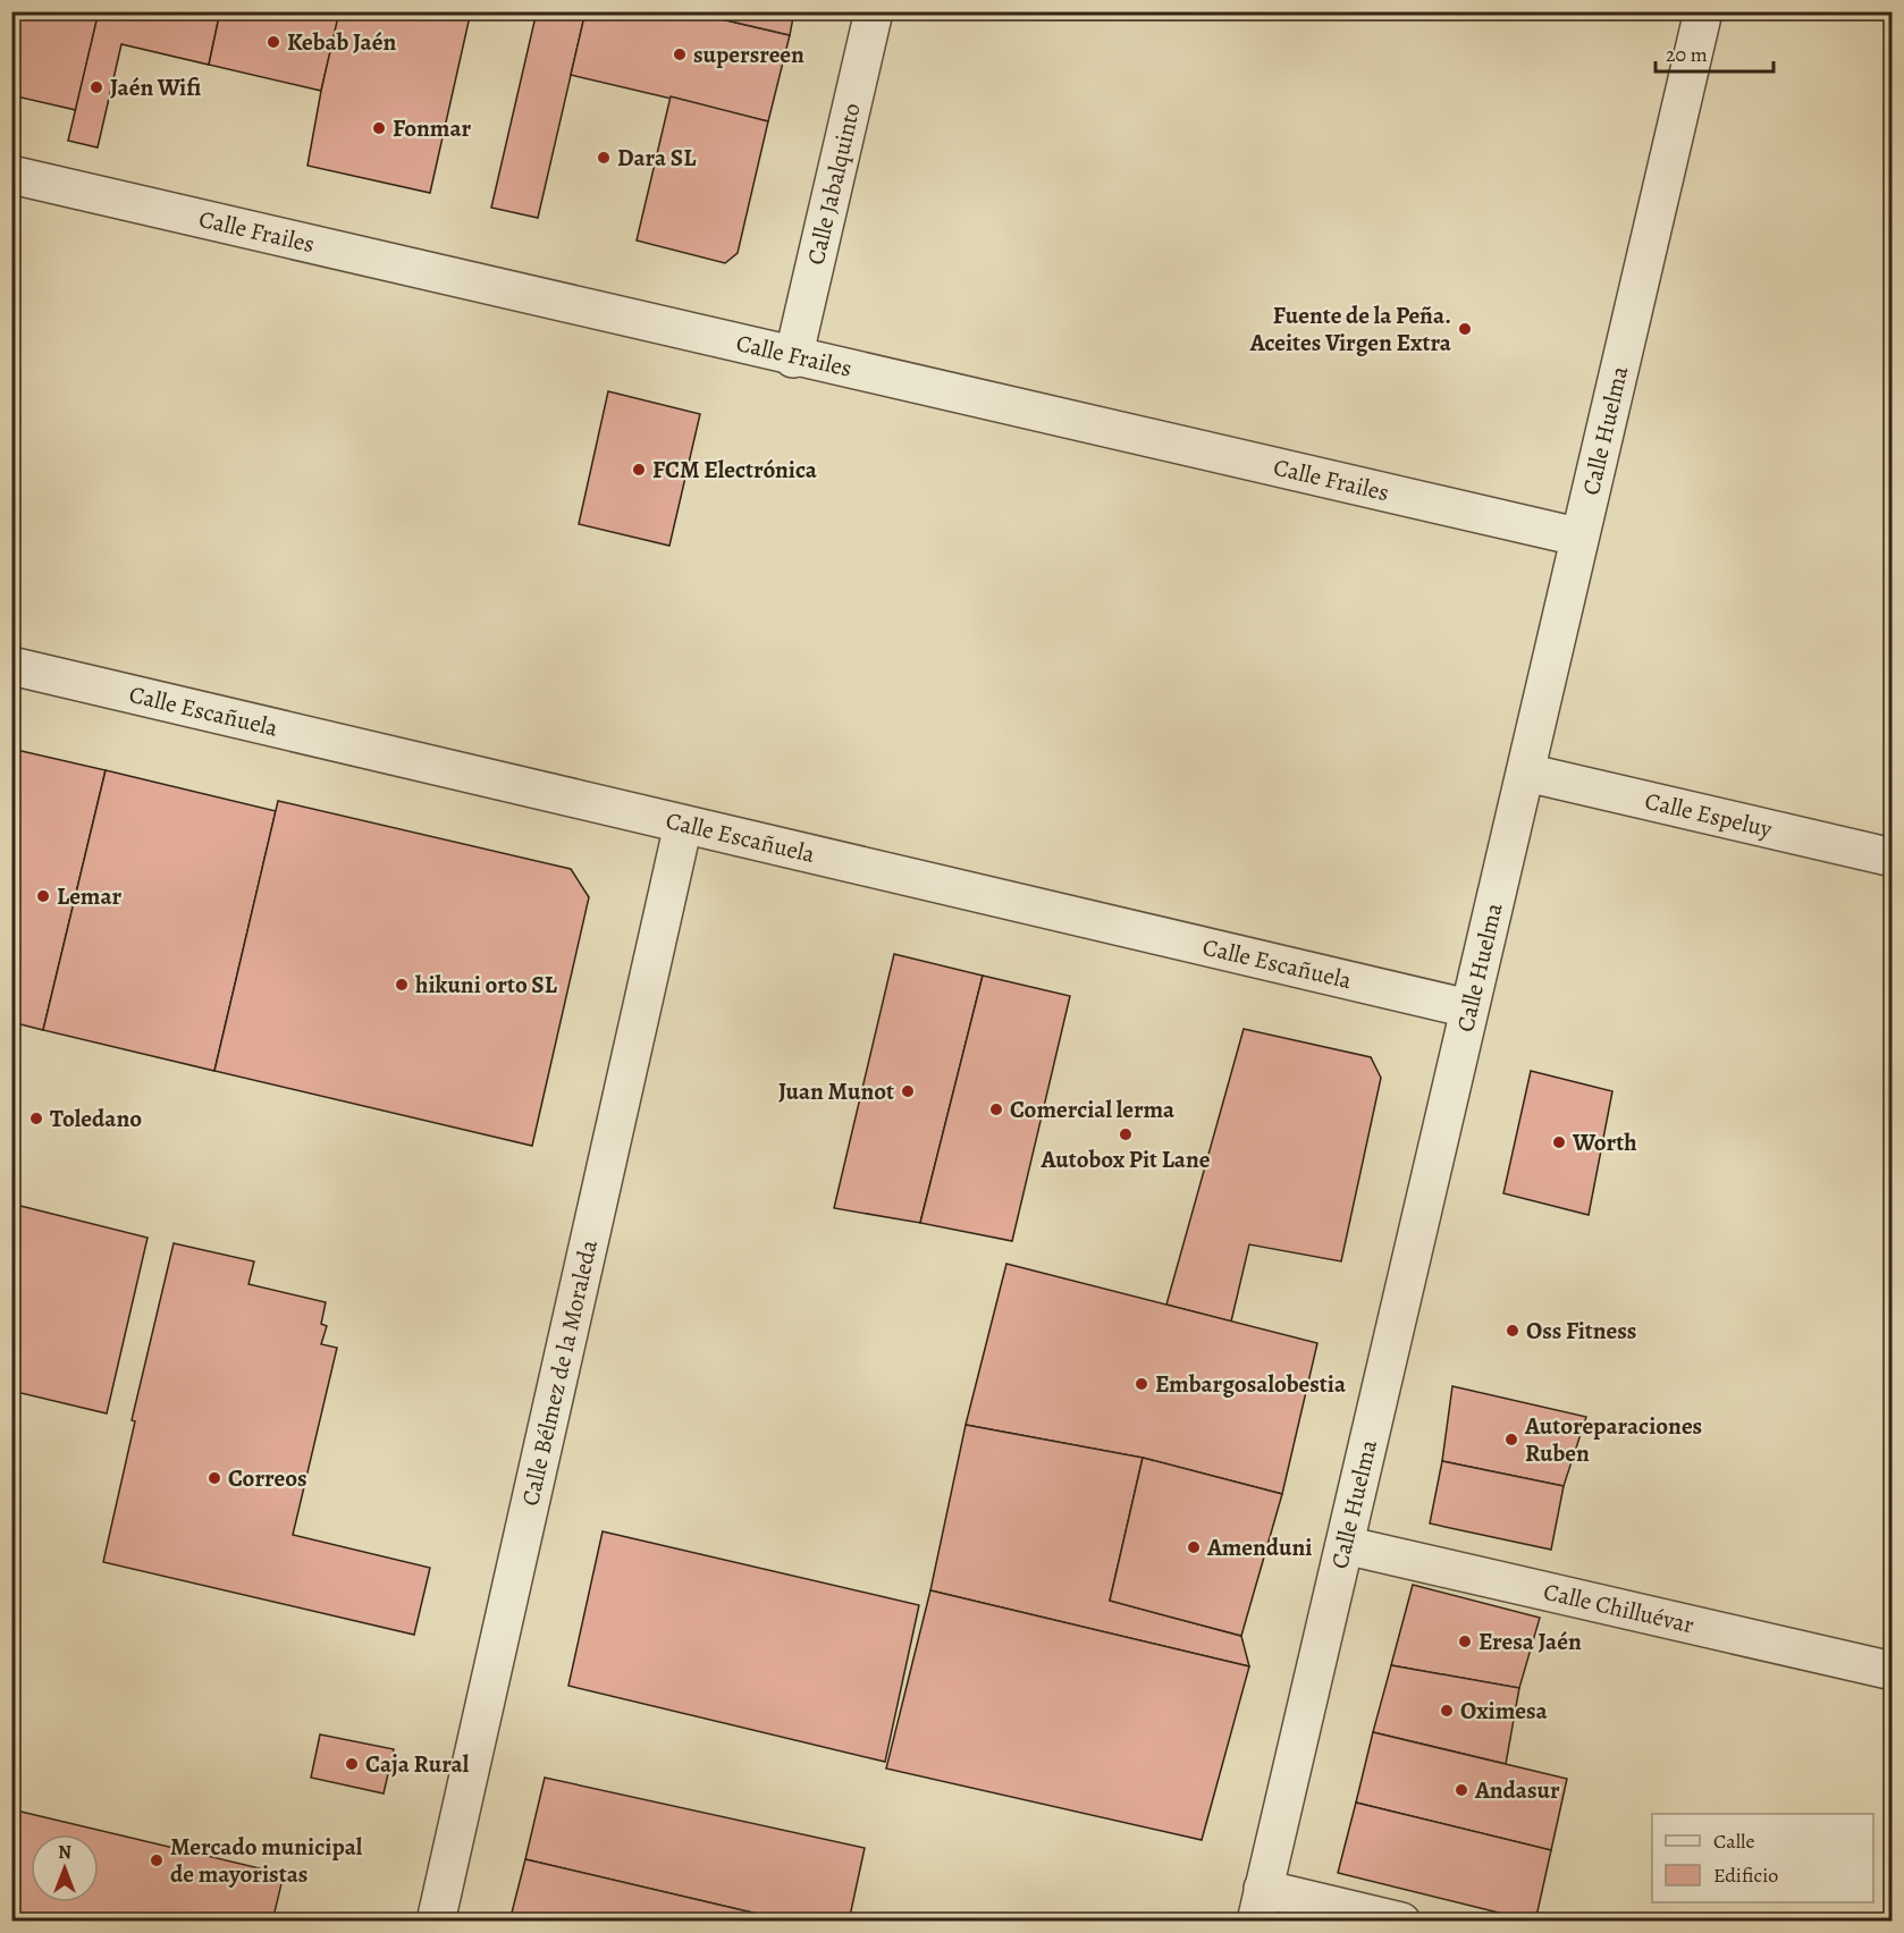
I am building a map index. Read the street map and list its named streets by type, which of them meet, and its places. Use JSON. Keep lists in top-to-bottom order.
{
  "streets": {
    "street": [
      "Calle Jabalquinto",
      "Calle Frailes",
      "Calle Huelma",
      "Calle Escañuela",
      "Calle Espeluy",
      "Calle Bélmez de la Moraleda",
      "Calle Chilluévar"
    ]
  },
  "crossings": [
    ["Calle Jabalquinto", "Calle Frailes"],
    ["Calle Frailes", "Calle Huelma"],
    ["Calle Huelma", "Calle Escañuela"],
    ["Calle Huelma", "Calle Espeluy"],
    ["Calle Huelma", "Calle Chilluévar"],
    ["Calle Escañuela", "Calle Bélmez de la Moraleda"]
  ],
  "places": [
    "Kebab Jaén",
    "supersreen",
    "Jaén Wifi",
    "Fonmar",
    "Dara SL",
    "Fuente de la Peña. Aceites Virgen Extra",
    "FCM Electrónica",
    "Lemar",
    "hikuni orto SL",
    "Juan Munot",
    "Comercial lerma",
    "Toledano",
    "Autobox Pit Lane",
    "Worth",
    "Oss Fitness",
    "Embargosalobestia",
    "Autoreparaciones Ruben",
    "Correos",
    "Amenduni",
    "Eresa Jaén",
    "Oximesa",
    "Caja Rural",
    "Andasur",
    "Mercado municipal de mayoristas"
  ],
  "legend": ["Calle", "Edificio"],
  "scale_bar": "20 m",
  "north": "top"
}
